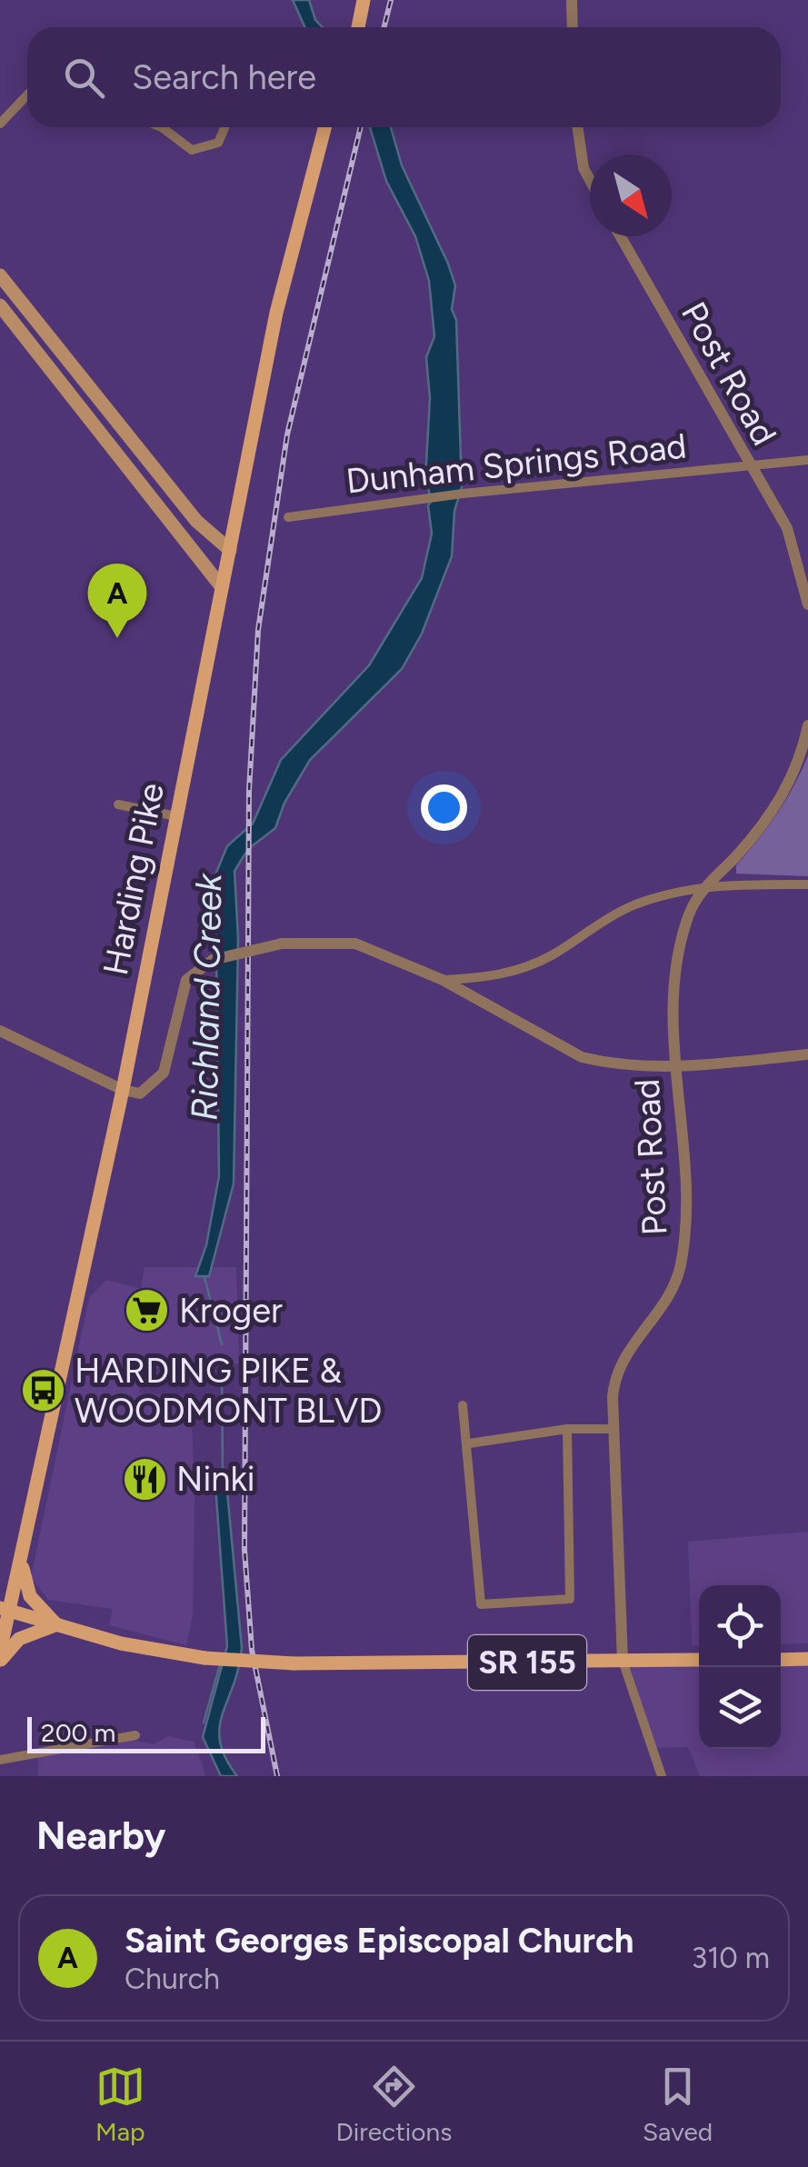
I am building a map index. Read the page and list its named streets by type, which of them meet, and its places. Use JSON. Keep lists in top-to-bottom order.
{
  "streets": {
    "main road": ["Harding Pike", "SR 155"],
    "street": ["Post Road", "Dunham Springs Road"]
  },
  "crossings": [
    ["Post Road", "Dunham Springs Road"],
    ["Post Road", "SR 155"],
    ["Harding Pike", "SR 155"]
  ],
  "water": ["Richland Creek"],
  "places": {
    "supermarket": ["Kroger"],
    "bus stop": ["HARDING PIKE & WOODMONT BLVD"],
    "restaurant": ["Ninki"]
  },
  "scale_bar": "200 m",
  "north": "bottom right",
  "page": {
    "search": "Search here",
    "pins": "A",
    "scale": "200 m",
    "heading": "Nearby",
    "list": [
      {
        "mark": "A",
        "name": "Saint Georges Episcopal Church",
        "note": "Church",
        "value": "310 m"
      }
    ],
    "nav": ["Map", "Directions", "Saved"]
  }
}
